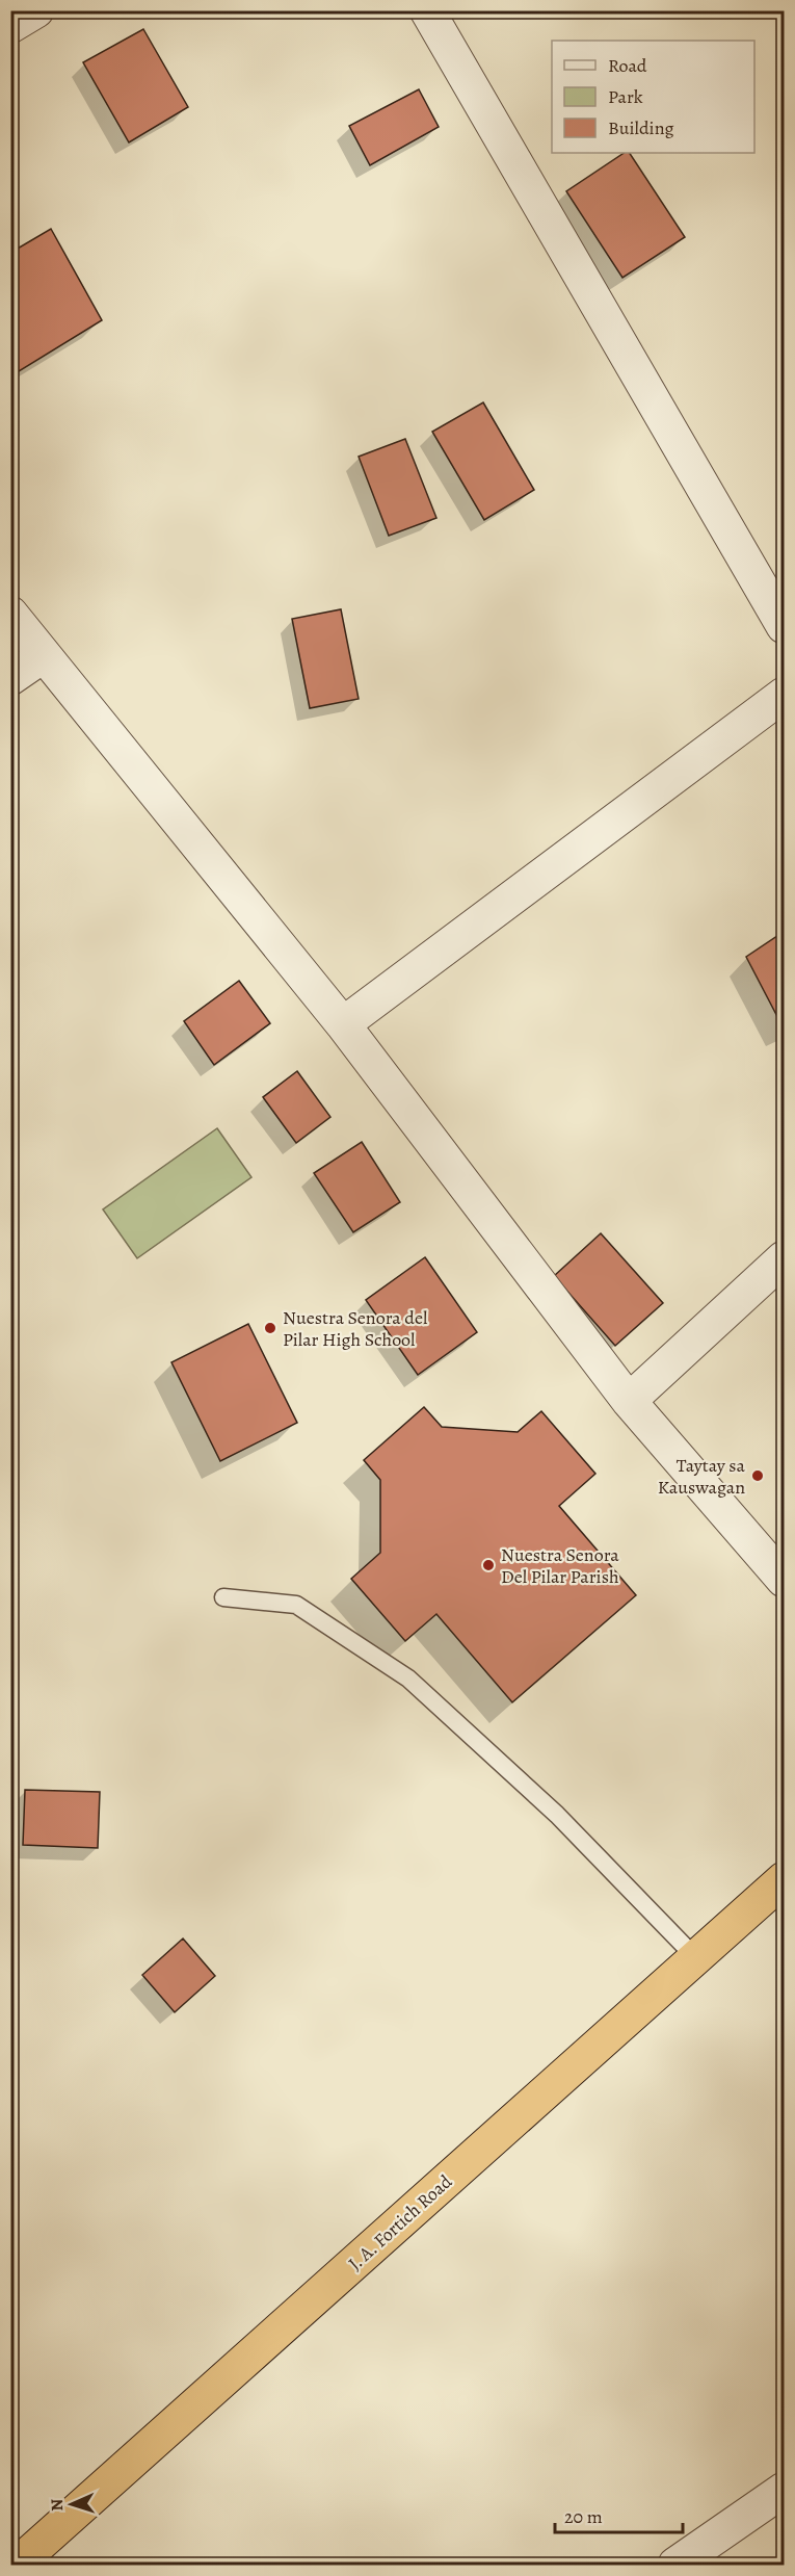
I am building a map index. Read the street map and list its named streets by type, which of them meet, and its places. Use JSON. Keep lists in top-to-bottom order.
{
  "streets": {
    "highway": ["J. A. Fortich Road"]
  },
  "places": ["Nuestra Senora del Pilar High School", "Taytay sa Kauswagan", "Nuestra Senora Del Pilar Parish"],
  "legend": ["Road", "Park", "Building"],
  "scale_bar": "20 m",
  "north": "left"
}
